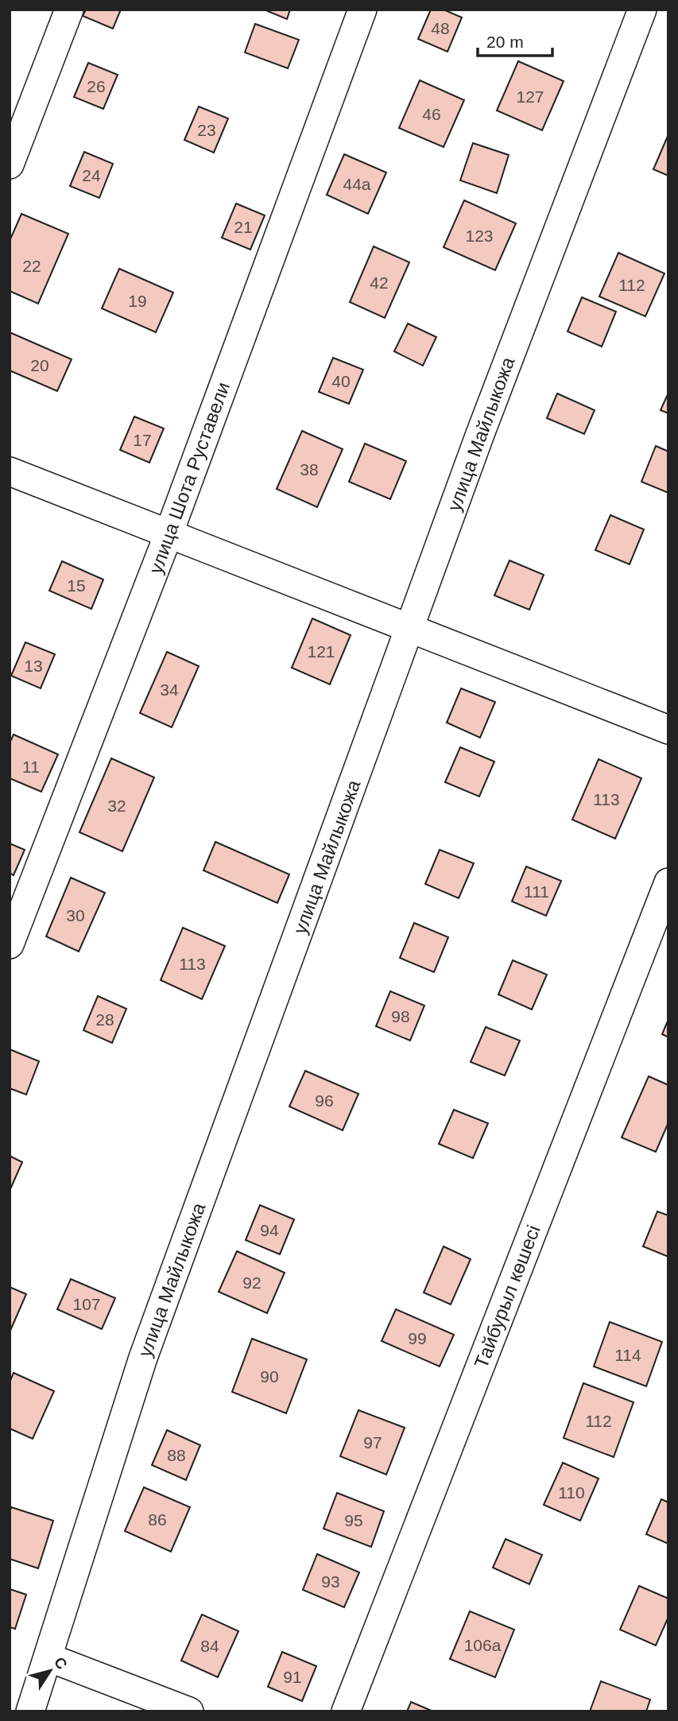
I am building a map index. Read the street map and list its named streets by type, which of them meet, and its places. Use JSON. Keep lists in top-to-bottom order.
{
  "streets": {
    "street": ["улица Майлыкожа", "улица Шота Руставели", "Тайбурыл көшесі"]
  },
  "house_numbers": [
    "48",
    "26",
    "127",
    "46",
    "23",
    "24",
    "44а",
    "21",
    "123",
    "22",
    "42",
    "112",
    "19",
    "20",
    "40",
    "17",
    "38",
    "15",
    "121",
    "13",
    "34",
    "11",
    "113",
    "32",
    "111",
    "30",
    "113",
    "98",
    "28",
    "96",
    "94",
    "92",
    "107",
    "99",
    "114",
    "90",
    "112",
    "97",
    "88",
    "110",
    "86",
    "95",
    "93",
    "106а",
    "84",
    "91"
  ],
  "scale_bar": "20 m",
  "north": "top right"
}
